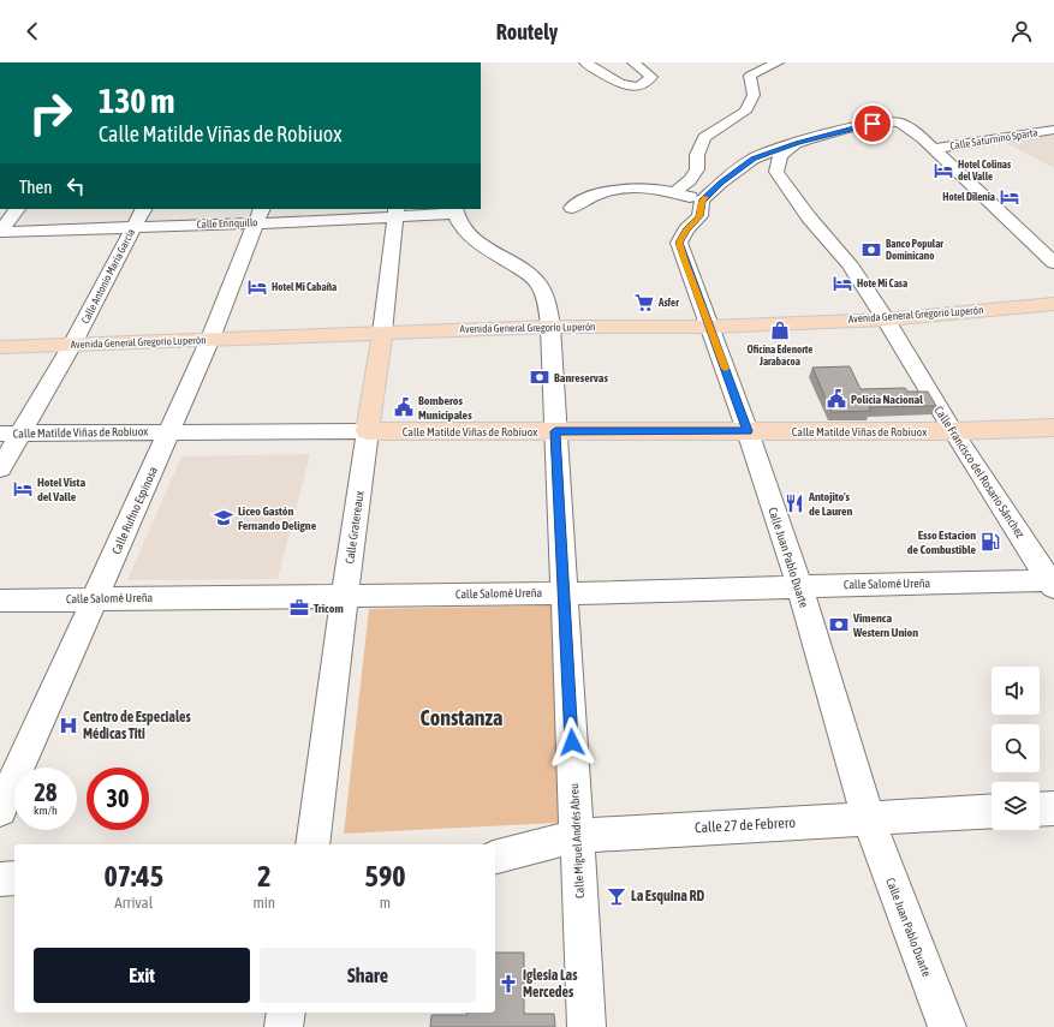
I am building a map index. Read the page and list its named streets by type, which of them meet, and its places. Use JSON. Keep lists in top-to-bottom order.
{
  "streets": {
    "main road": ["Avenida General Gregorio Luperón", "Calle Matilde Viñas de Robiuox", "Calle Gratereaux"],
    "street": [
      "Calle Saturnino Sparta",
      "Calle Enriquillo",
      "Calle Antonio María García",
      "Calle Francisco del Rosario Sánchez",
      "Calle Rufino Espinosa",
      "Calle Juan Pablo Duarte",
      "Calle Salomé Ureña",
      "Calle 27 de Febrero",
      "Calle Miguel Andrés Abreu"
    ]
  },
  "crossings": [
    ["Calle Saturnino Sparta", "Calle Juan Pablo Duarte"],
    ["Calle Enriquillo", "Calle Antonio María García"],
    ["Calle Enriquillo", "Calle Rufino Espinosa"],
    ["Calle Enriquillo", "Calle Gratereaux"],
    ["Calle Enriquillo", "Calle Miguel Andrés Abreu"],
    ["Calle Antonio María García", "Avenida General Gregorio Luperón"],
    ["Calle Antonio María García", "Calle Matilde Viñas de Robiuox"],
    ["Avenida General Gregorio Luperón", "Calle Francisco del Rosario Sánchez"],
    ["Avenida General Gregorio Luperón", "Calle Rufino Espinosa"],
    ["Avenida General Gregorio Luperón", "Calle Gratereaux"],
    ["Avenida General Gregorio Luperón", "Calle Juan Pablo Duarte"],
    ["Avenida General Gregorio Luperón", "Calle Miguel Andrés Abreu"],
    ["Calle Matilde Viñas de Robiuox", "Calle Francisco del Rosario Sánchez"],
    ["Calle Matilde Viñas de Robiuox", "Calle Rufino Espinosa"],
    ["Calle Matilde Viñas de Robiuox", "Calle Gratereaux"],
    ["Calle Matilde Viñas de Robiuox", "Calle Juan Pablo Duarte"],
    ["Calle Matilde Viñas de Robiuox", "Calle Miguel Andrés Abreu"],
    ["Calle Francisco del Rosario Sánchez", "Calle Juan Pablo Duarte"],
    ["Calle Francisco del Rosario Sánchez", "Calle Salomé Ureña"],
    ["Calle Rufino Espinosa", "Calle Salomé Ureña"],
    ["Calle Gratereaux", "Calle Salomé Ureña"],
    ["Calle Juan Pablo Duarte", "Calle Salomé Ureña"],
    ["Calle Juan Pablo Duarte", "Calle 27 de Febrero"],
    ["Calle Salomé Ureña", "Calle Miguel Andrés Abreu"],
    ["Calle 27 de Febrero", "Calle Miguel Andrés Abreu"]
  ],
  "districts": ["Constanza"],
  "places": {
    "hotel": [
      "Hotel Colinas del Valle",
      "Hotel Dilenia",
      "Hote Mi Casa",
      "Hotel Mi Cabaña",
      "Hotel Vista del Valle"
    ],
    "bank": ["Banco Popular Dominicano", "Banreservas", "Vimenca Western Union"],
    "supermarket": ["Asfer"],
    "shop": ["Oficina Edenorte Jarabacoa"],
    "public building": ["Policia Nacional", "Bomberos Municipales"],
    "restaurant": ["Antojito's de Lauren"],
    "school or university": ["Liceo Gastón Fernando Deligne"],
    "fuel station": ["Esso Estacion de Combustible"],
    "office": ["Tricom"],
    "hospital": ["Centro de Especiales Médicas Titi"],
    "bar": ["La Esquina RD"],
    "church": ["Iglesia Las Mercedes"]
  },
  "page": {
    "header": "Routely",
    "turn": ["130 m", "Calle Matilde Viñas de Robiuox"],
    "then": "Then",
    "speed": "28 km/h",
    "limit": "30",
    "eta": [
      "07:45",
      "Arrival",
      "2",
      "min",
      "590",
      "m"
    ],
    "buttons": ["Exit", "Share"]
  }
}
